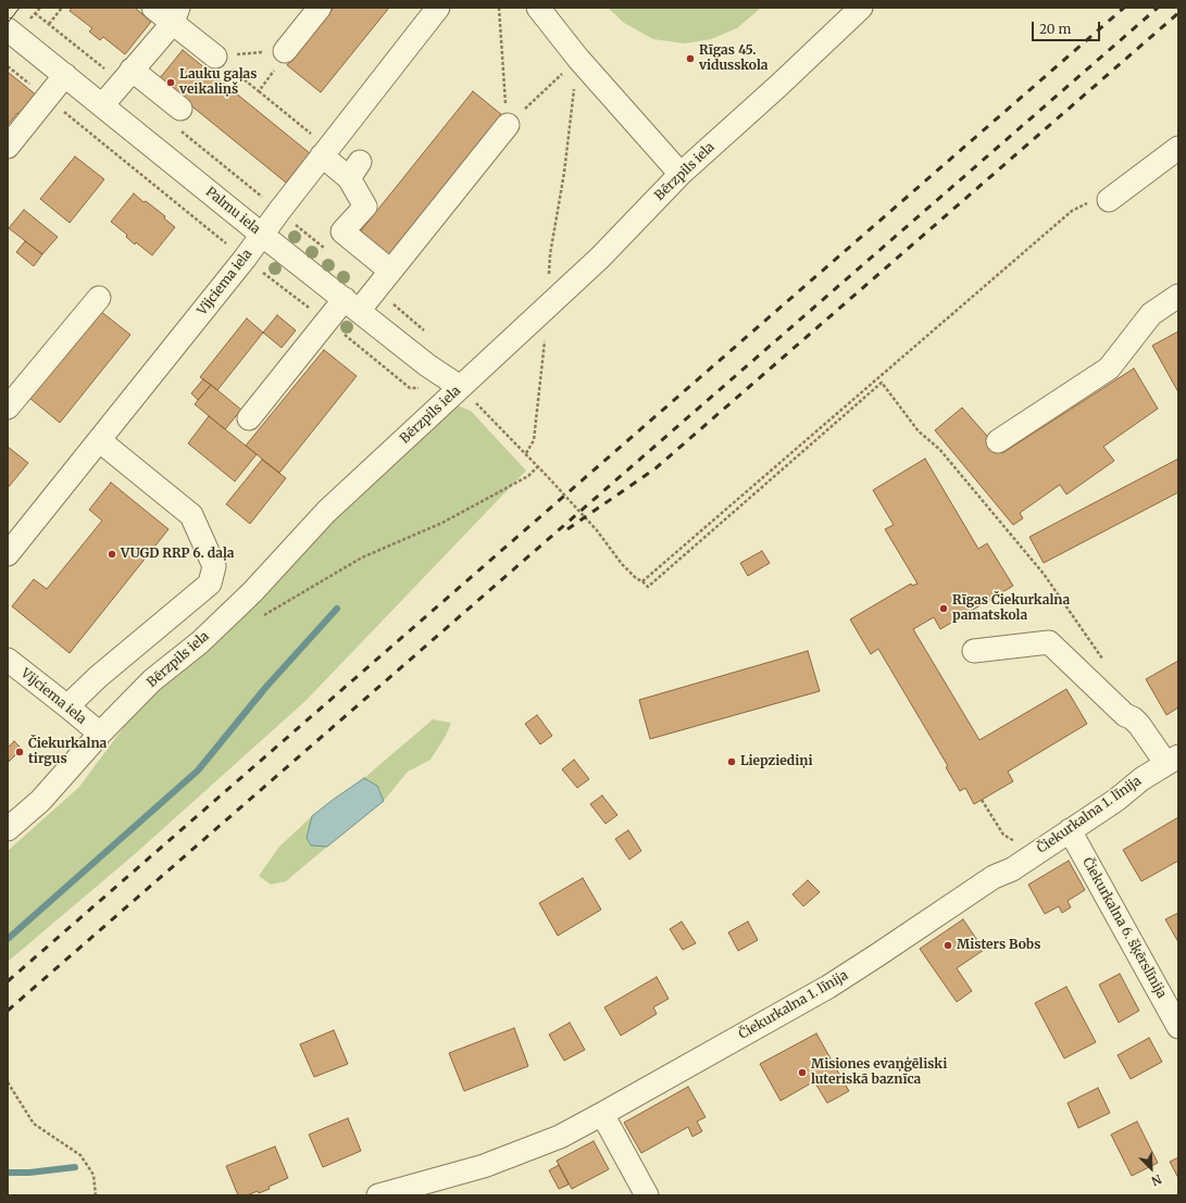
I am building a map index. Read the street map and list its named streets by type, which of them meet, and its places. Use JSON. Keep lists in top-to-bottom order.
{
  "streets": {
    "street": [
      "Bērzpils iela",
      "Palmu iela",
      "Vijciema iela",
      "Čiekurkalna 1. līnija",
      "Čiekurkalna 6. šķērslīnija"
    ]
  },
  "crossings": [
    ["Bērzpils iela", "Palmu iela"],
    ["Bērzpils iela", "Vijciema iela"],
    ["Palmu iela", "Vijciema iela"],
    ["Čiekurkalna 1. līnija", "Čiekurkalna 6. šķērslīnija"]
  ],
  "places": [
    "Rīgas 45. vidusskola",
    "Lauku gaļas veikaliņš",
    "VUGD RRP 6. daļa",
    "Rīgas Čiekurkalna pamatskola",
    "Čiekurkalna tirgus",
    "Liepziediņi",
    "Misters Bobs",
    "Misiones evaņģēliski luteriskā baznīca"
  ],
  "scale_bar": "20 m",
  "north": "bottom right"
}
